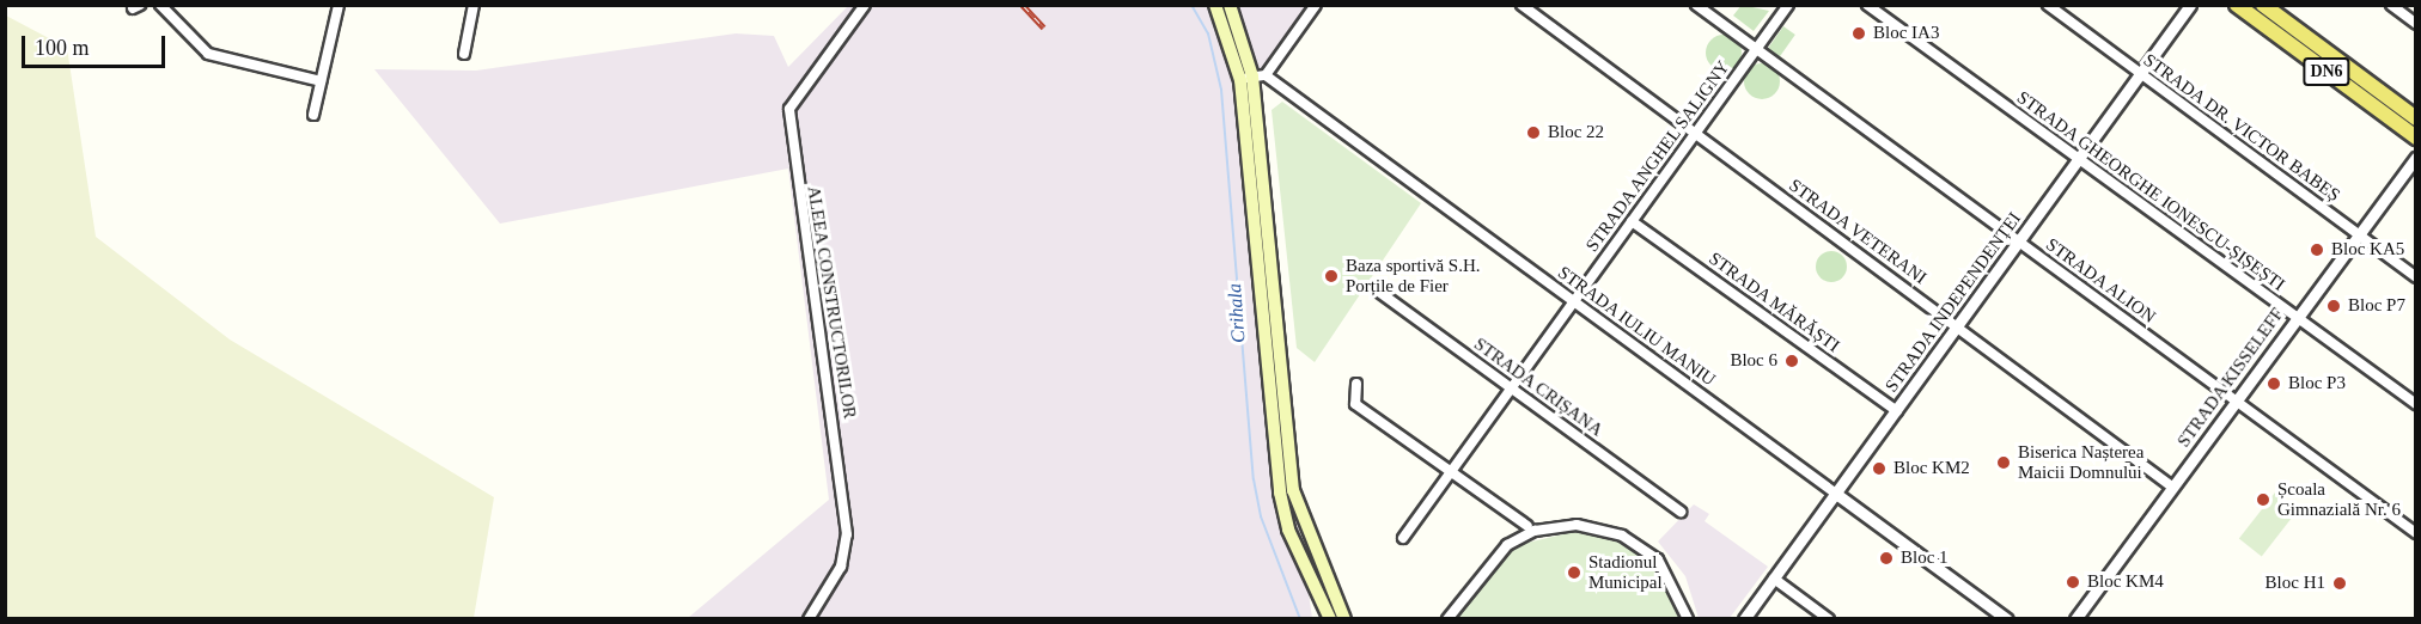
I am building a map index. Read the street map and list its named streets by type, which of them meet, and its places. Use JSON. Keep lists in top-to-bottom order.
{
  "streets": {
    "main road": ["DN6"],
    "street": [
      "STRADA DR. VICTOR BABEȘ",
      "STRADA ANGHEL SALIGNY",
      "STRADA GHEORGHE IONESCU-ȘIȘEȘTI",
      "STRADA VETERANI",
      "STRADA ALION",
      "ALEEA CONSTRUCTORILOR",
      "STRADA MĂRĂȘTI",
      "STRADA INDEPENDENȚEI",
      "STRADA IULIU MANIU",
      "STRADA KISSELEFF",
      "STRADA CRIȘANA"
    ]
  },
  "crossings": [
    ["STRADA DR. VICTOR BABEȘ", "STRADA INDEPENDENȚEI"],
    ["STRADA DR. VICTOR BABEȘ", "STRADA KISSELEFF"],
    ["STRADA ANGHEL SALIGNY", "STRADA VETERANI"],
    ["STRADA ANGHEL SALIGNY", "STRADA ALION"],
    ["STRADA ANGHEL SALIGNY", "STRADA MĂRĂȘTI"],
    ["STRADA ANGHEL SALIGNY", "STRADA IULIU MANIU"],
    ["STRADA ANGHEL SALIGNY", "STRADA CRIȘANA"],
    ["STRADA GHEORGHE IONESCU-ȘIȘEȘTI", "STRADA INDEPENDENȚEI"],
    ["STRADA GHEORGHE IONESCU-ȘIȘEȘTI", "STRADA KISSELEFF"],
    ["STRADA VETERANI", "STRADA INDEPENDENȚEI"],
    ["STRADA VETERANI", "STRADA KISSELEFF"],
    ["STRADA ALION", "STRADA INDEPENDENȚEI"],
    ["STRADA ALION", "STRADA KISSELEFF"],
    ["STRADA MĂRĂȘTI", "STRADA INDEPENDENȚEI"],
    ["STRADA INDEPENDENȚEI", "STRADA IULIU MANIU"]
  ],
  "water": ["Crihala"],
  "places": [
    "Bloc IA3",
    "Bloc 22",
    "Bloc KA5",
    "Baza sportivă S.H. Porțile de Fier",
    "Bloc P7",
    "Bloc 6",
    "Bloc P3",
    "Biserica Nașterea Maicii Domnului",
    "Bloc KM2",
    "Școala Gimnazială Nr. 6",
    "Bloc 1",
    "Stadionul Municipal",
    "Bloc KM4",
    "Bloc H1"
  ],
  "scale_bar": "100 m"
}
